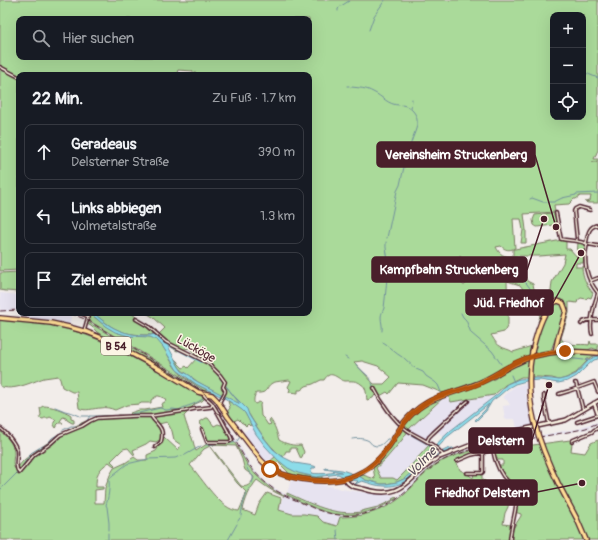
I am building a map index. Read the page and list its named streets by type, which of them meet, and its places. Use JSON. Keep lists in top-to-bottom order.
{
  "streets": {
    "main road": ["B 54"],
    "street": ["Lücköge"]
  },
  "crossings": [
    ["B 54", "Lücköge"]
  ],
  "water": ["Volme"],
  "places": [
    "Kampfbahn Struckenberg",
    "Vereinsheim Struckenberg",
    "Jüd. Friedhof",
    "Delstern",
    "Friedhof Delstern"
  ],
  "page": {
    "map_buttons": ["+", "−"],
    "search": "Hier suchen",
    "heading": ["22 Min.", "Zu Fuß · 1.7 km"],
    "list": [
      ["Geradeaus", "Delsterner Straße", "390 m"],
      ["Links abbiegen", "Volmetalstraße", "1.3 km"],
      "Ziel erreicht"
    ]
  }
}
